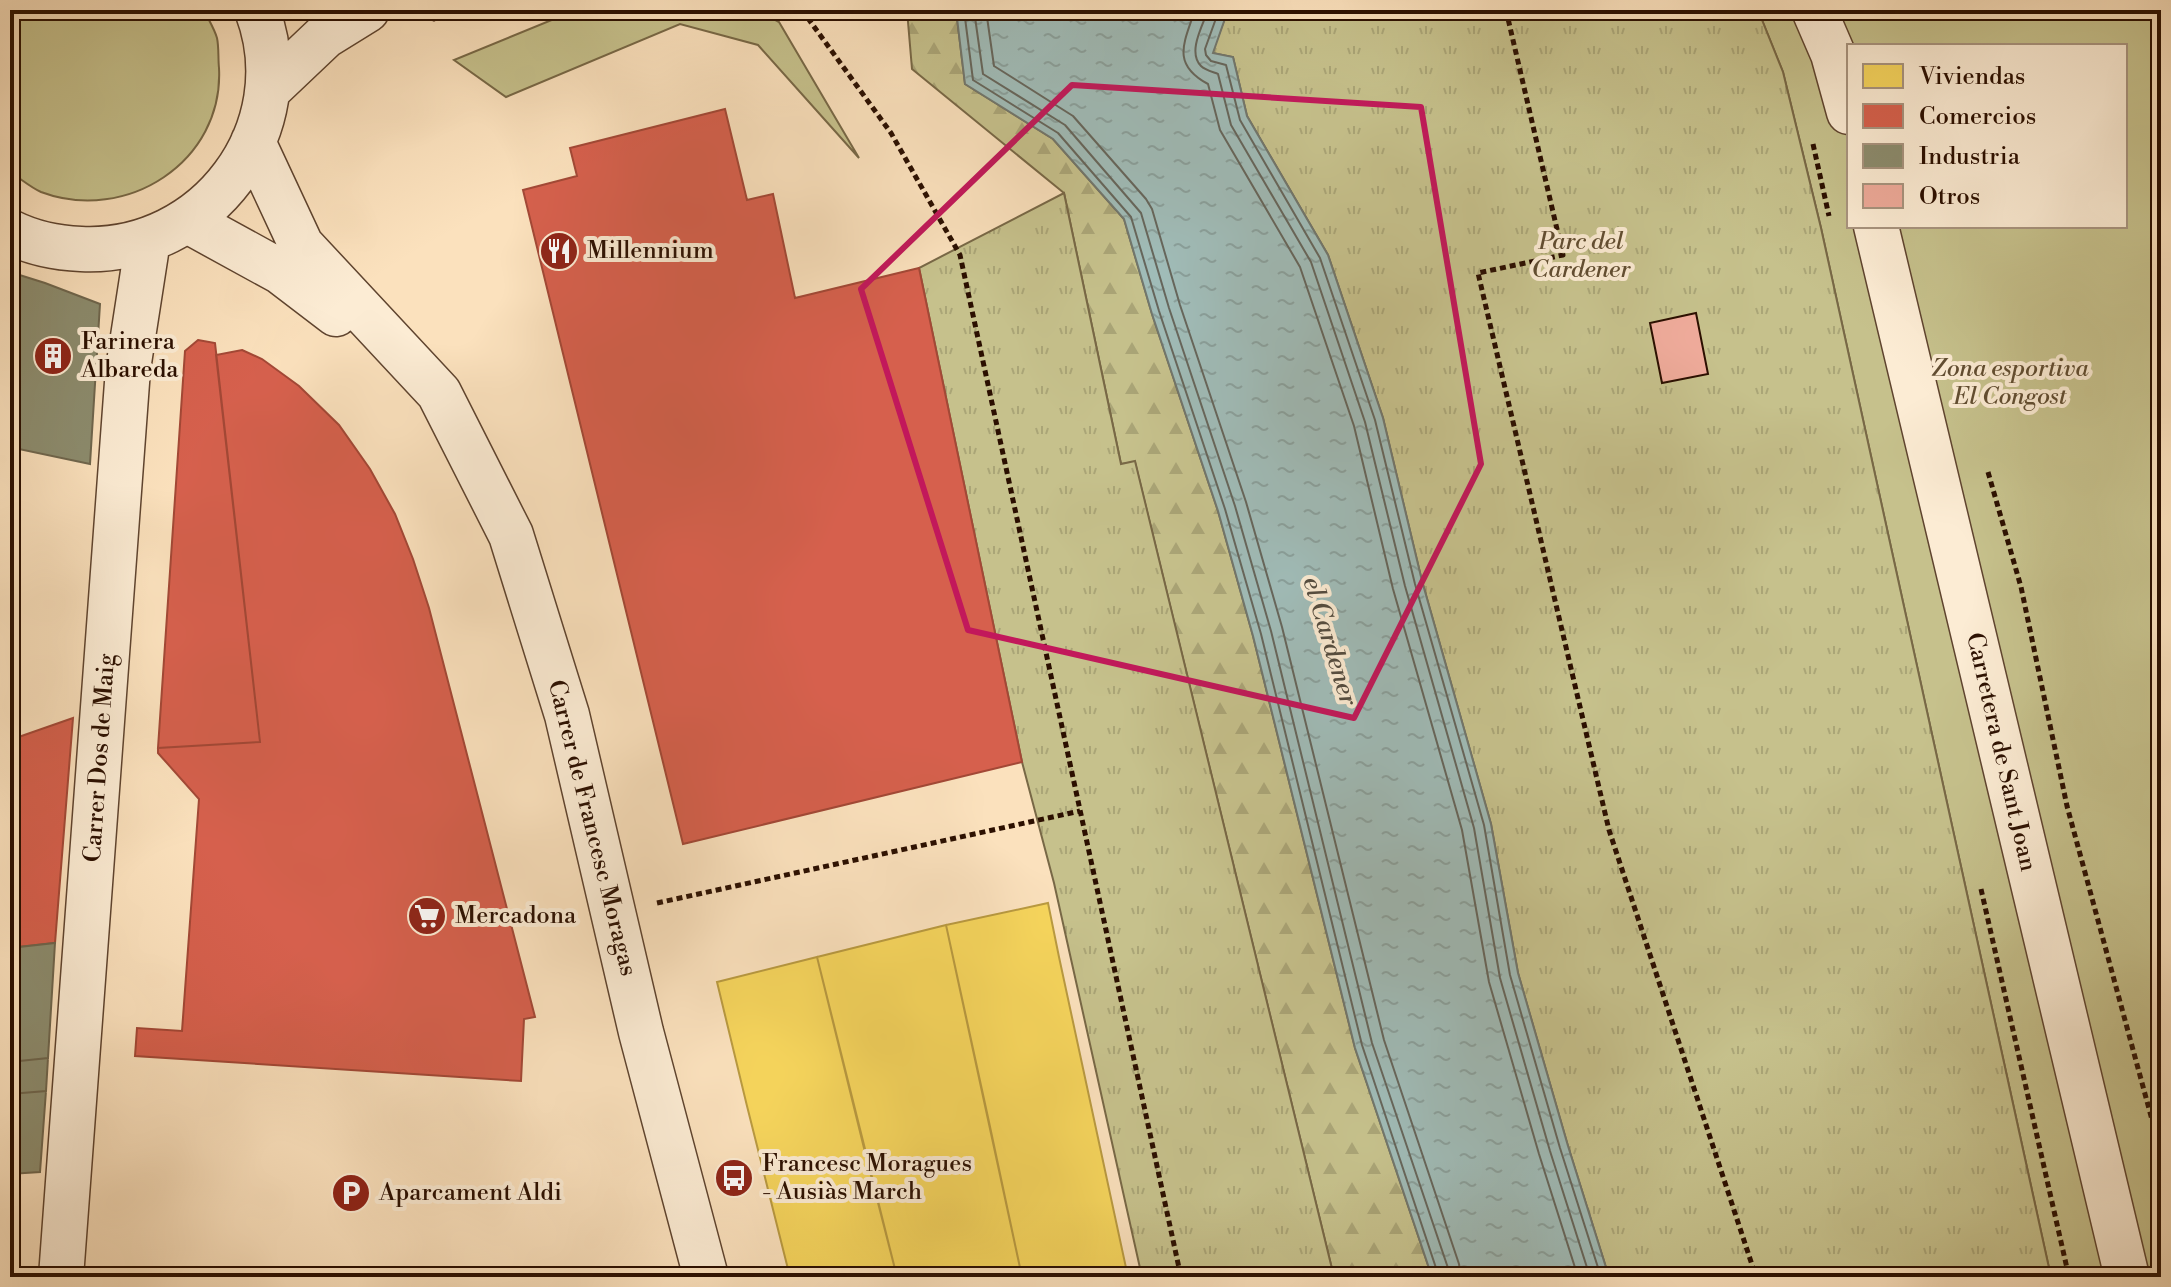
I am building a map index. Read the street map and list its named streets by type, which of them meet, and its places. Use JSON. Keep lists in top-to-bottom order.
{
  "streets": {
    "street": ["Carretera de Sant Joan", "Carrer Dos de Maig", "Carrer de Francesc Moragas"]
  },
  "water": ["el Cardener"],
  "parks": ["Parc del Cardener", "Zona esportiva El Congost"],
  "places": {
    "restaurant": ["Millennium"],
    "building": ["Farinera Albareda"],
    "supermarket": ["Mercadona"],
    "bus stop": ["Francesc Moragues - Ausiàs March"],
    "parking": ["Aparcament Aldi"]
  },
  "legend": [
    "Viviendas",
    "Comercios",
    "Industria",
    "Otros"
  ]
}
